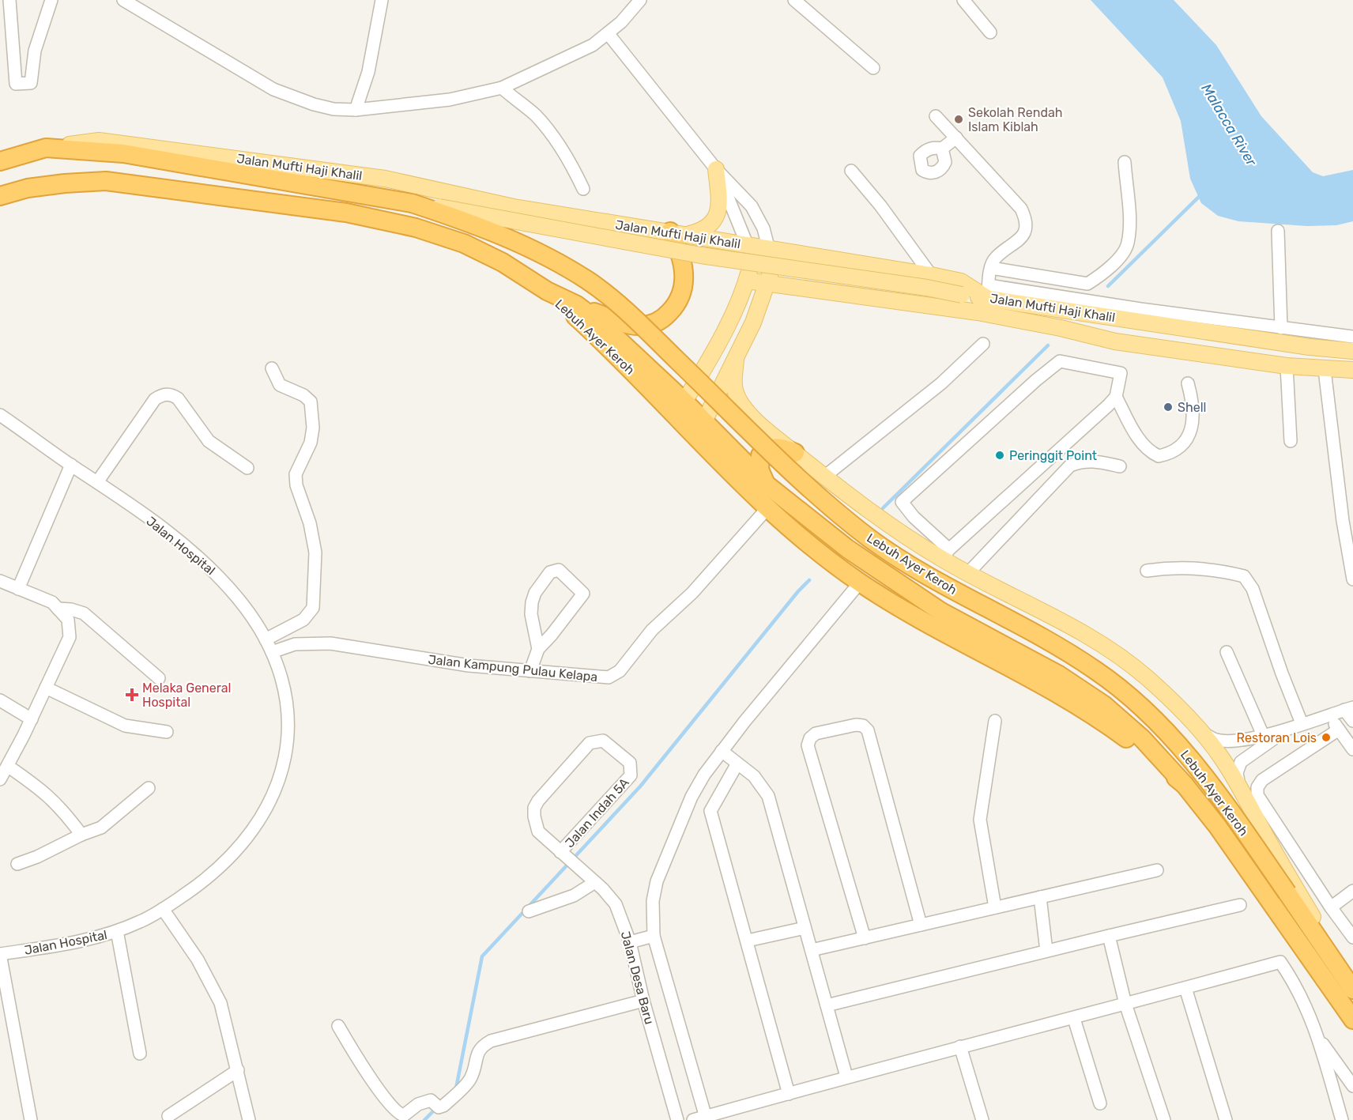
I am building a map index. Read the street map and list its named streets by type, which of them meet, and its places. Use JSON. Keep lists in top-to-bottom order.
{
  "streets": {
    "highway": ["Jalan Mufti Haji Khalil", "Lebuh Ayer Keroh"],
    "street": [
      "Jalan Hospital",
      "Jalan Kampung Pulau Kelapa",
      "Jalan Indah 5A",
      "Jalan Desa Baru"
    ]
  },
  "crossings": [
    ["Jalan Mufti Haji Khalil", "Lebuh Ayer Keroh"],
    ["Lebuh Ayer Keroh", "Jalan Kampung Pulau Kelapa"],
    ["Jalan Hospital", "Jalan Kampung Pulau Kelapa"],
    ["Jalan Indah 5A", "Jalan Desa Baru"]
  ],
  "water": ["Malacca River"],
  "places": {
    "other": [
      "Sekolah Rendah Islam Kiblah",
      "Shell",
      "Peringgit Point",
      "Restoran Lois"
    ],
    "health": ["Melaka General Hospital"]
  }
}
